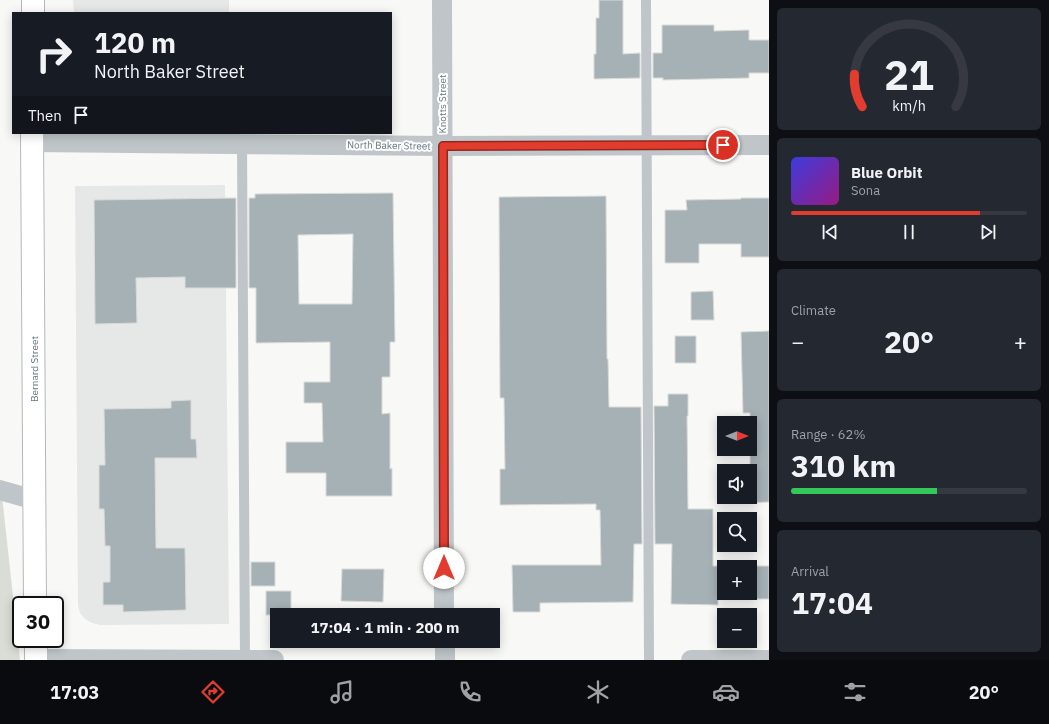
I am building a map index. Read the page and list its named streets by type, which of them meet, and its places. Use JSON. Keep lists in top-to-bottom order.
{
  "streets": {
    "street": ["Knotts Street", "North Baker Street", "Bernard Street"]
  },
  "crossings": [
    ["Knotts Street", "North Baker Street"],
    ["North Baker Street", "Bernard Street"]
  ],
  "north": "right",
  "page": {
    "turn": ["120 m", "North Baker Street"],
    "then": "Then",
    "song": ["Blue Orbit", "Sona"],
    "tile": [
      "Climate",
      ["Range · 62%", "310 km"],
      ["Arrival", "17:04"]
    ],
    "heat": ["−", "20°", "+"],
    "map_buttons": ["+", "−"],
    "limit": "30",
    "trip": "17:04 · 1 min · 200 m",
    "tabs": ["17:03", "20°"],
    "gauge": ["21", "km/h"]
  }
}
